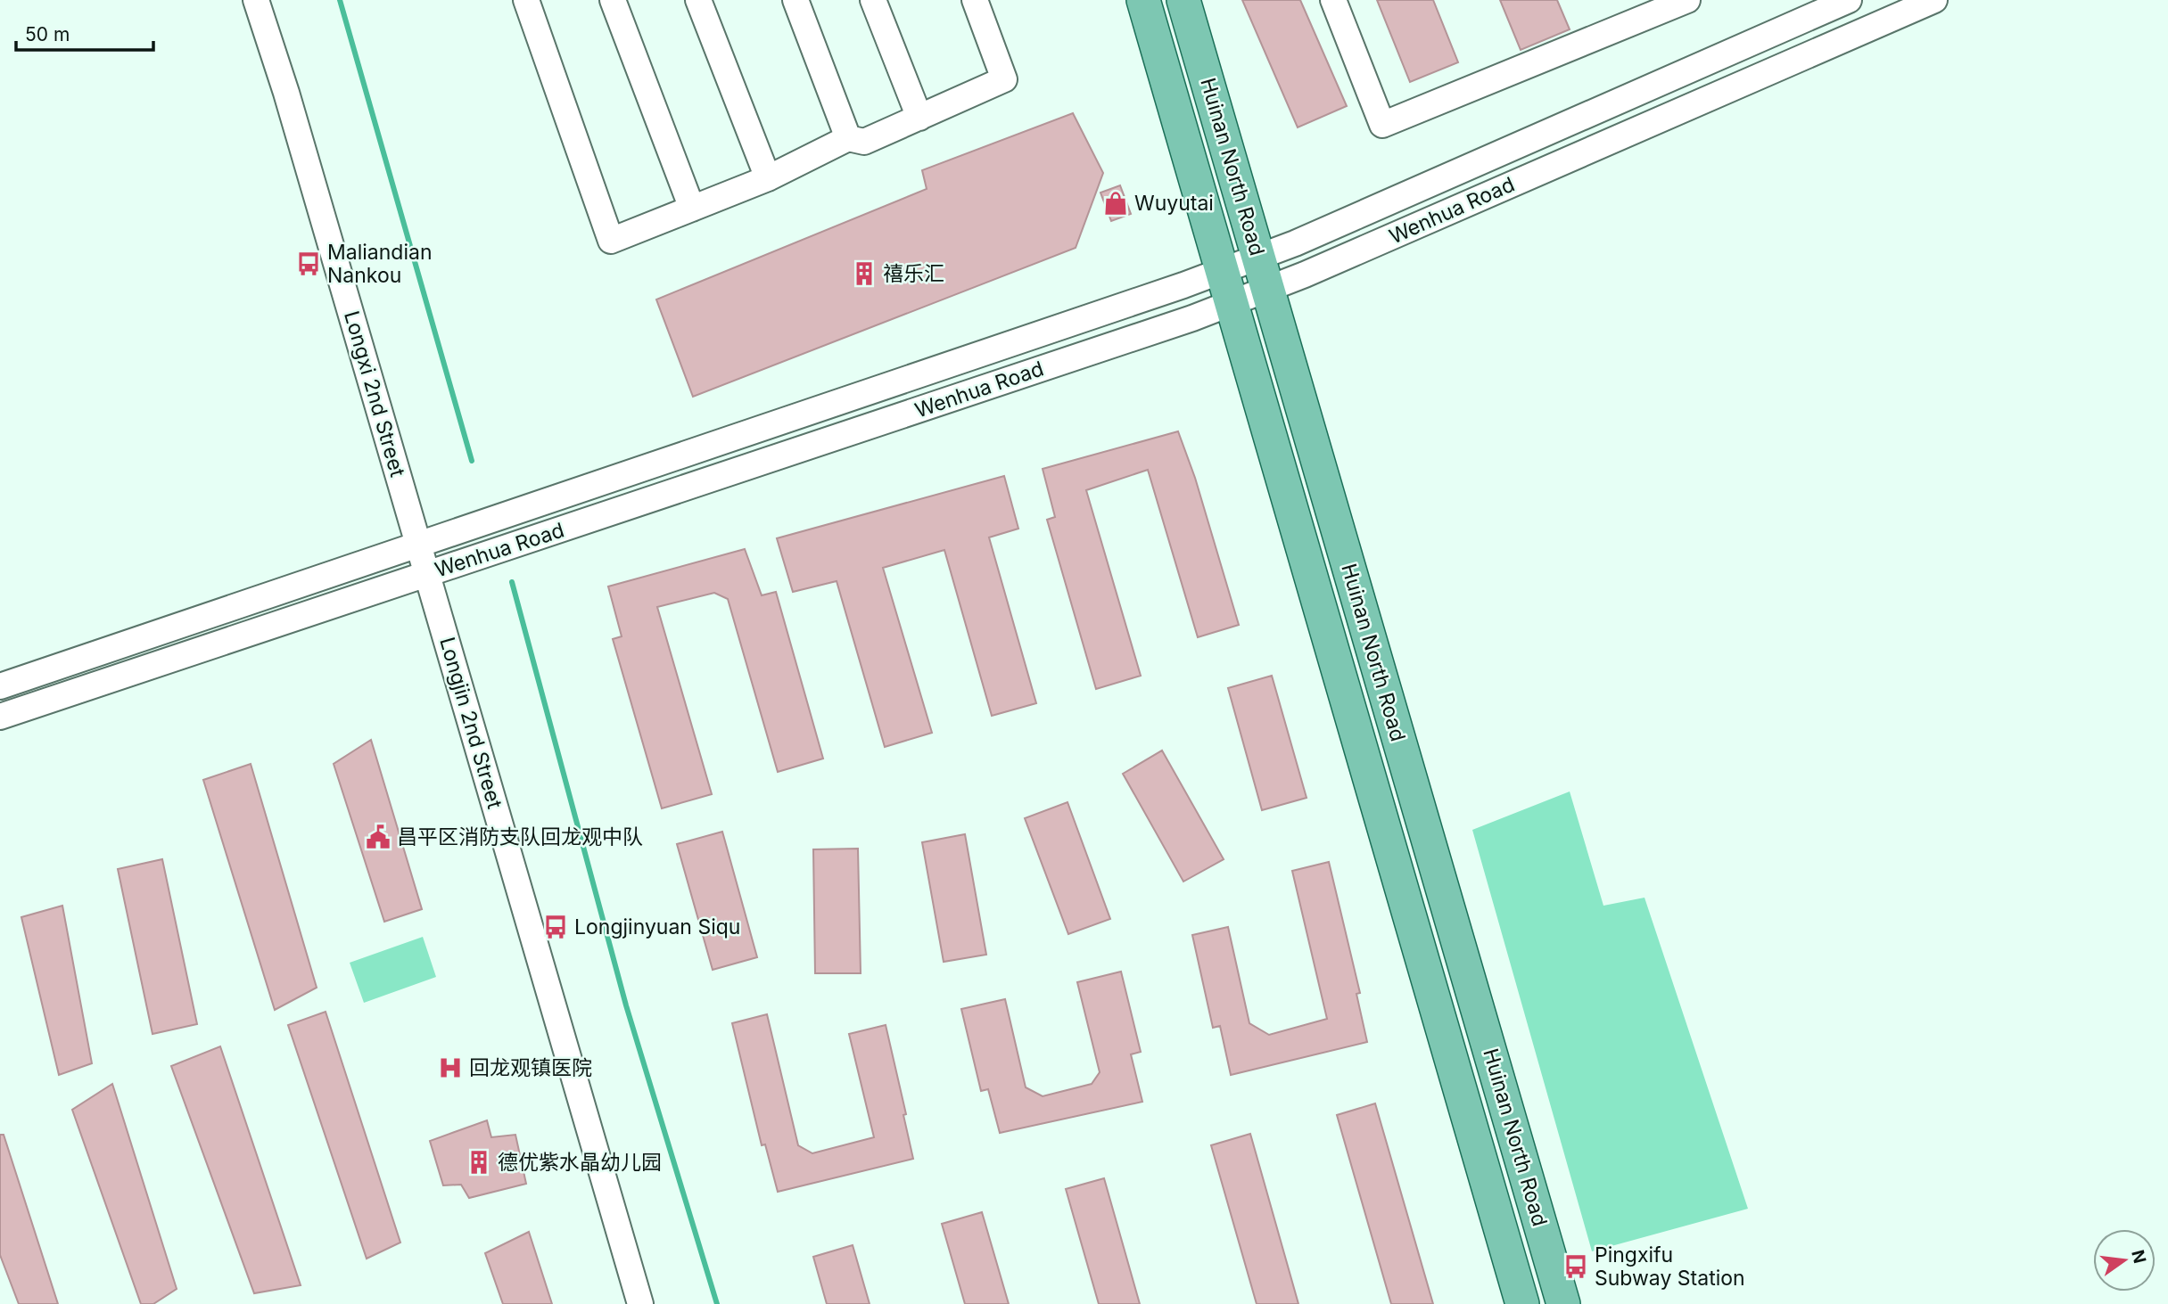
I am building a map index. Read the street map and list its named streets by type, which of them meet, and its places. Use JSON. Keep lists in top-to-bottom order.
{
  "streets": {
    "main road": ["Huinan North Road"],
    "street": ["Wenhua Road", "Longxi 2nd Street", "Longjin 2nd Street"]
  },
  "crossings": [
    ["Huinan North Road", "Wenhua Road"],
    ["Wenhua Road", "Longxi 2nd Street"],
    ["Wenhua Road", "Longjin 2nd Street"],
    ["Longxi 2nd Street", "Longjin 2nd Street"]
  ],
  "places": {
    "shop": ["Wuyutai"],
    "bus stop": ["Maliandian Nankou", "Longjinyuan Siqu", "Pingxifu Subway Station"],
    "building": ["禧乐汇", "德优紫水晶幼儿园"],
    "public building": ["昌平区消防支队回龙观中队"],
    "hospital": ["回龙观镇医院"]
  },
  "scale_bar": "50 m",
  "north": "right"
}
